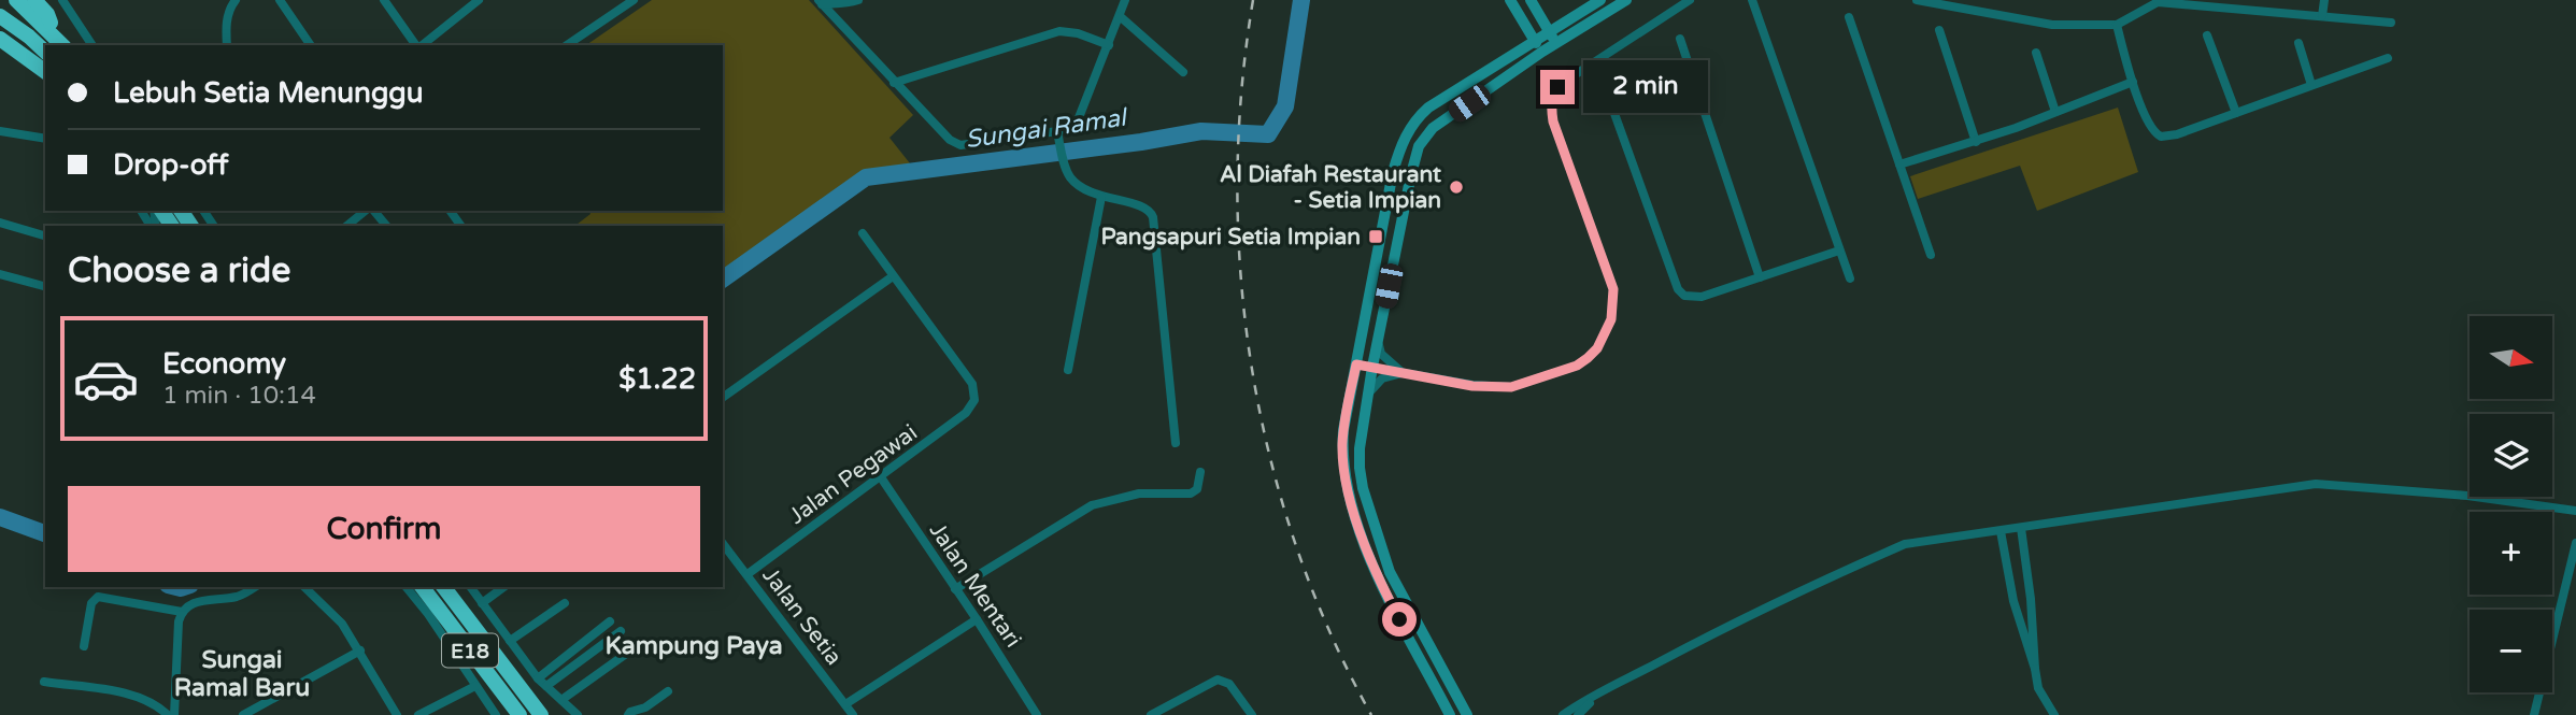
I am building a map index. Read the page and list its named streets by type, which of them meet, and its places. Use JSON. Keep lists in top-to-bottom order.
{
  "streets": {
    "highway": ["E18"],
    "street": ["Jalan Pegawai", "Jalan Mentari", "Jalan Setia"]
  },
  "crossings": [
    ["Jalan Pegawai", "Jalan Mentari"],
    ["Jalan Pegawai", "Jalan Setia"]
  ],
  "districts": ["Kampung Paya", "Sungai Ramal Baru"],
  "water": ["Sungai Ramal"],
  "places": {
    "other": ["Al Diafah Restaurant - Setia Impian"],
    "transit": ["Pangsapuri Setia Impian"]
  },
  "north": "right",
  "page": {
    "banner": ["Lebuh Setia Menunggu", "Drop-off"],
    "bubble": "2 min",
    "heading": "Choose a ride",
    "map_buttons": ["+", "−"],
    "list": [
      {
        "name": "Economy",
        "note": "1 min · 10:14",
        "value": "$1.22"
      }
    ],
    "buttons": "Confirm"
  }
}
